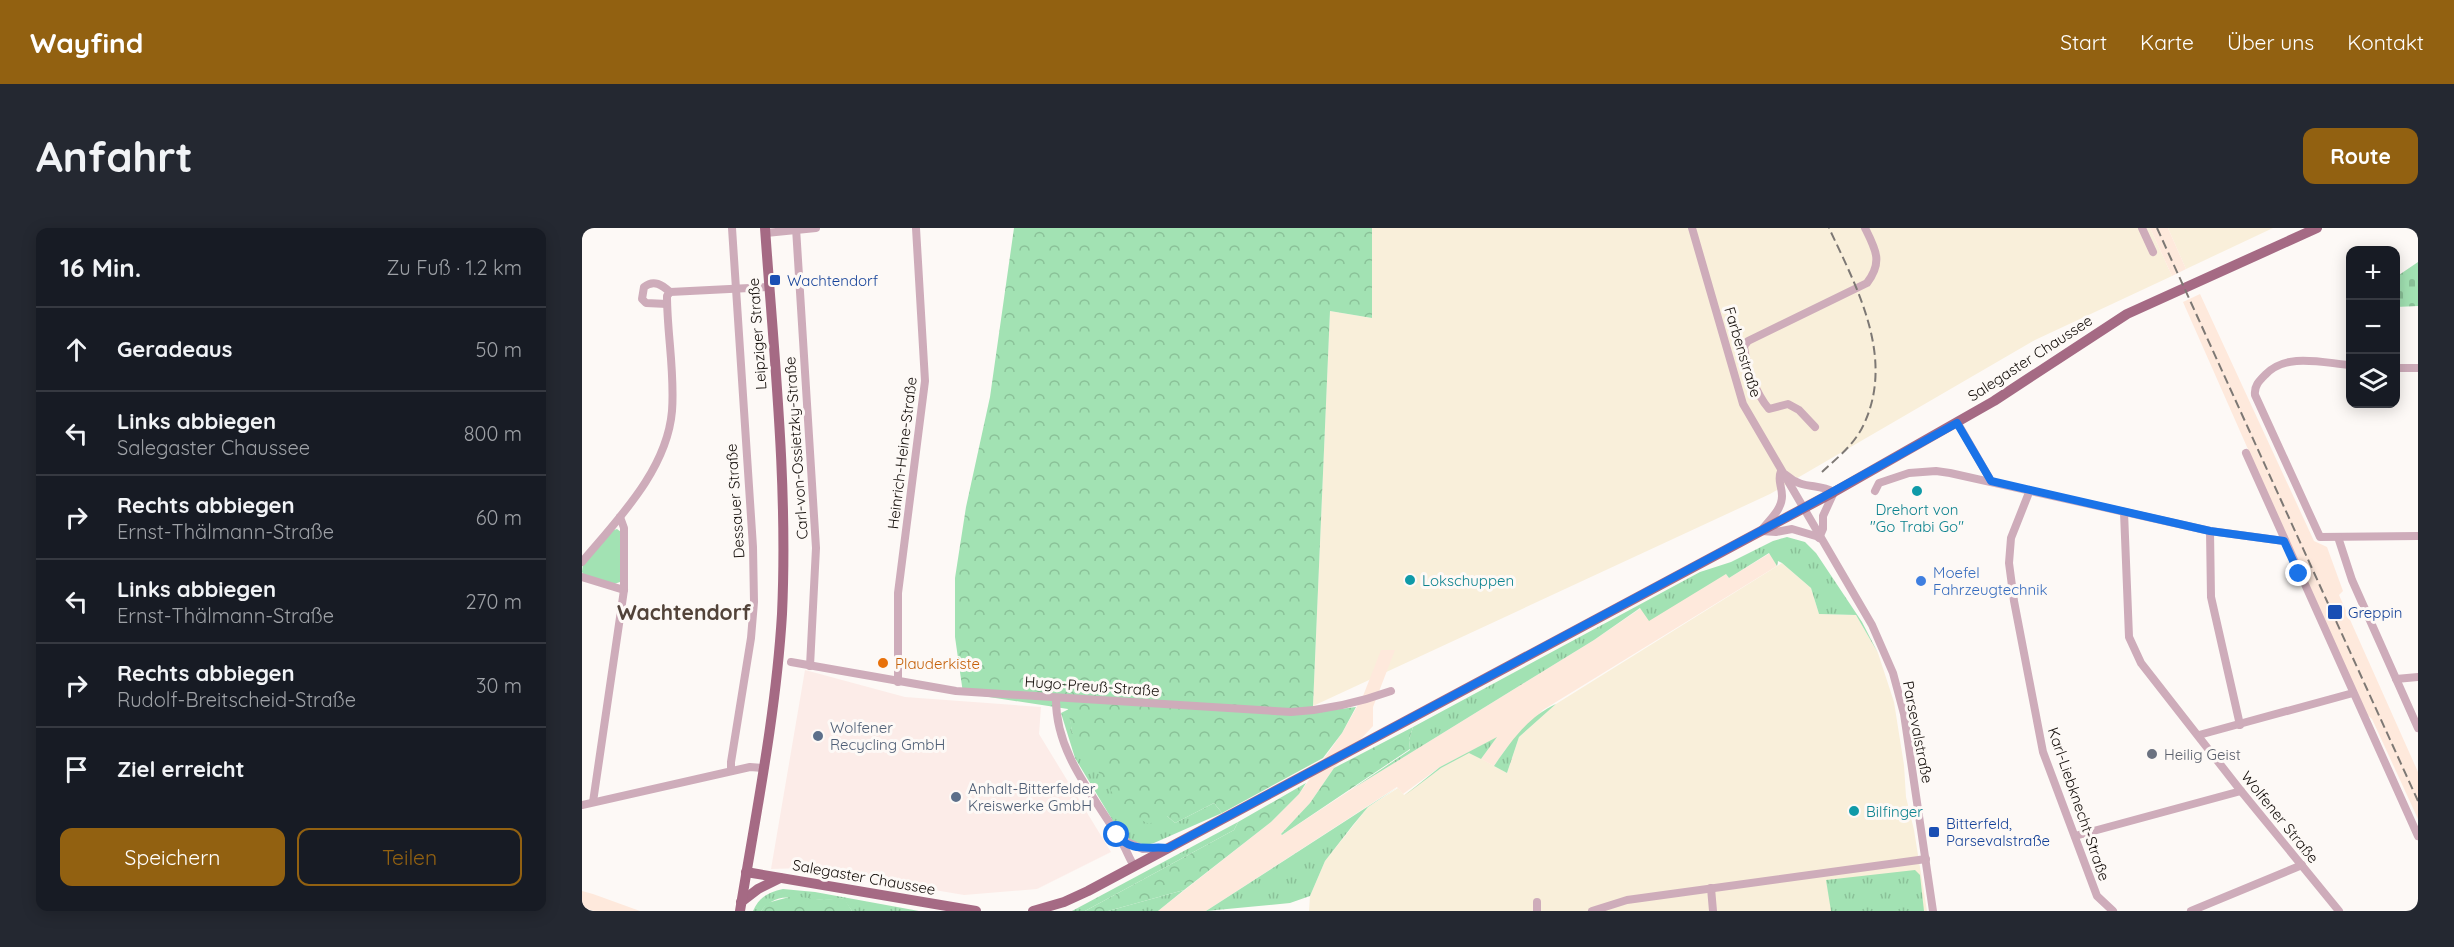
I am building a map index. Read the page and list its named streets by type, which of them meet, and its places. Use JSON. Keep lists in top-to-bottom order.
{
  "streets": {
    "main road": ["Leipziger Straße", "Salegaster Chaussee"],
    "street": [
      "Farbenstraße",
      "Carl-von-Ossietzky-Straße",
      "Heinrich-Heine-Straße",
      "Dessauer Straße",
      "Hugo-Preuß-Straße",
      "Parsevalstraße",
      "Karl-Liebknecht-Straße",
      "Wolfener Straße"
    ]
  },
  "crossings": [
    ["Leipziger Straße", "Salegaster Chaussee"],
    ["Farbenstraße", "Salegaster Chaussee"],
    ["Farbenstraße", "Parsevalstraße"],
    ["Salegaster Chaussee", "Parsevalstraße"],
    ["Carl-von-Ossietzky-Straße", "Hugo-Preuß-Straße"],
    ["Heinrich-Heine-Straße", "Hugo-Preuß-Straße"]
  ],
  "districts": ["Wachtendorf"],
  "places": {
    "transit": ["Wachtendorf", "Greppin", "Bitterfeld, Parsevalstraße"],
    "other": [
      "Drehort von \"Go Trabi Go\"",
      "Lokschuppen",
      "Moefel Fahrzeugtechnik",
      "Plauderkiste",
      "Wolfener Recycling GmbH",
      "Heilig Geist",
      "Anhalt-Bitterfelder Kreiswerke GmbH",
      "Bilfinger"
    ]
  },
  "page": {
    "header": "Wayfind",
    "nav": [
      "Start",
      "Karte",
      "Über uns",
      "Kontakt"
    ],
    "buttons": [
      "Route",
      ["Speichern", "Teilen"]
    ],
    "title": "Anfahrt",
    "heading": ["16 Min.", "Zu Fuß · 1.2 km"],
    "map_buttons": ["+", "−"],
    "list": [
      ["Geradeaus", "50 m"],
      ["Links abbiegen", "Salegaster Chaussee", "800 m"],
      ["Rechts abbiegen", "Ernst-Thälmann-Straße", "60 m"],
      ["Links abbiegen", "Ernst-Thälmann-Straße", "270 m"],
      ["Rechts abbiegen", "Rudolf-Breitscheid-Straße", "30 m"],
      "Ziel erreicht"
    ]
  }
}
